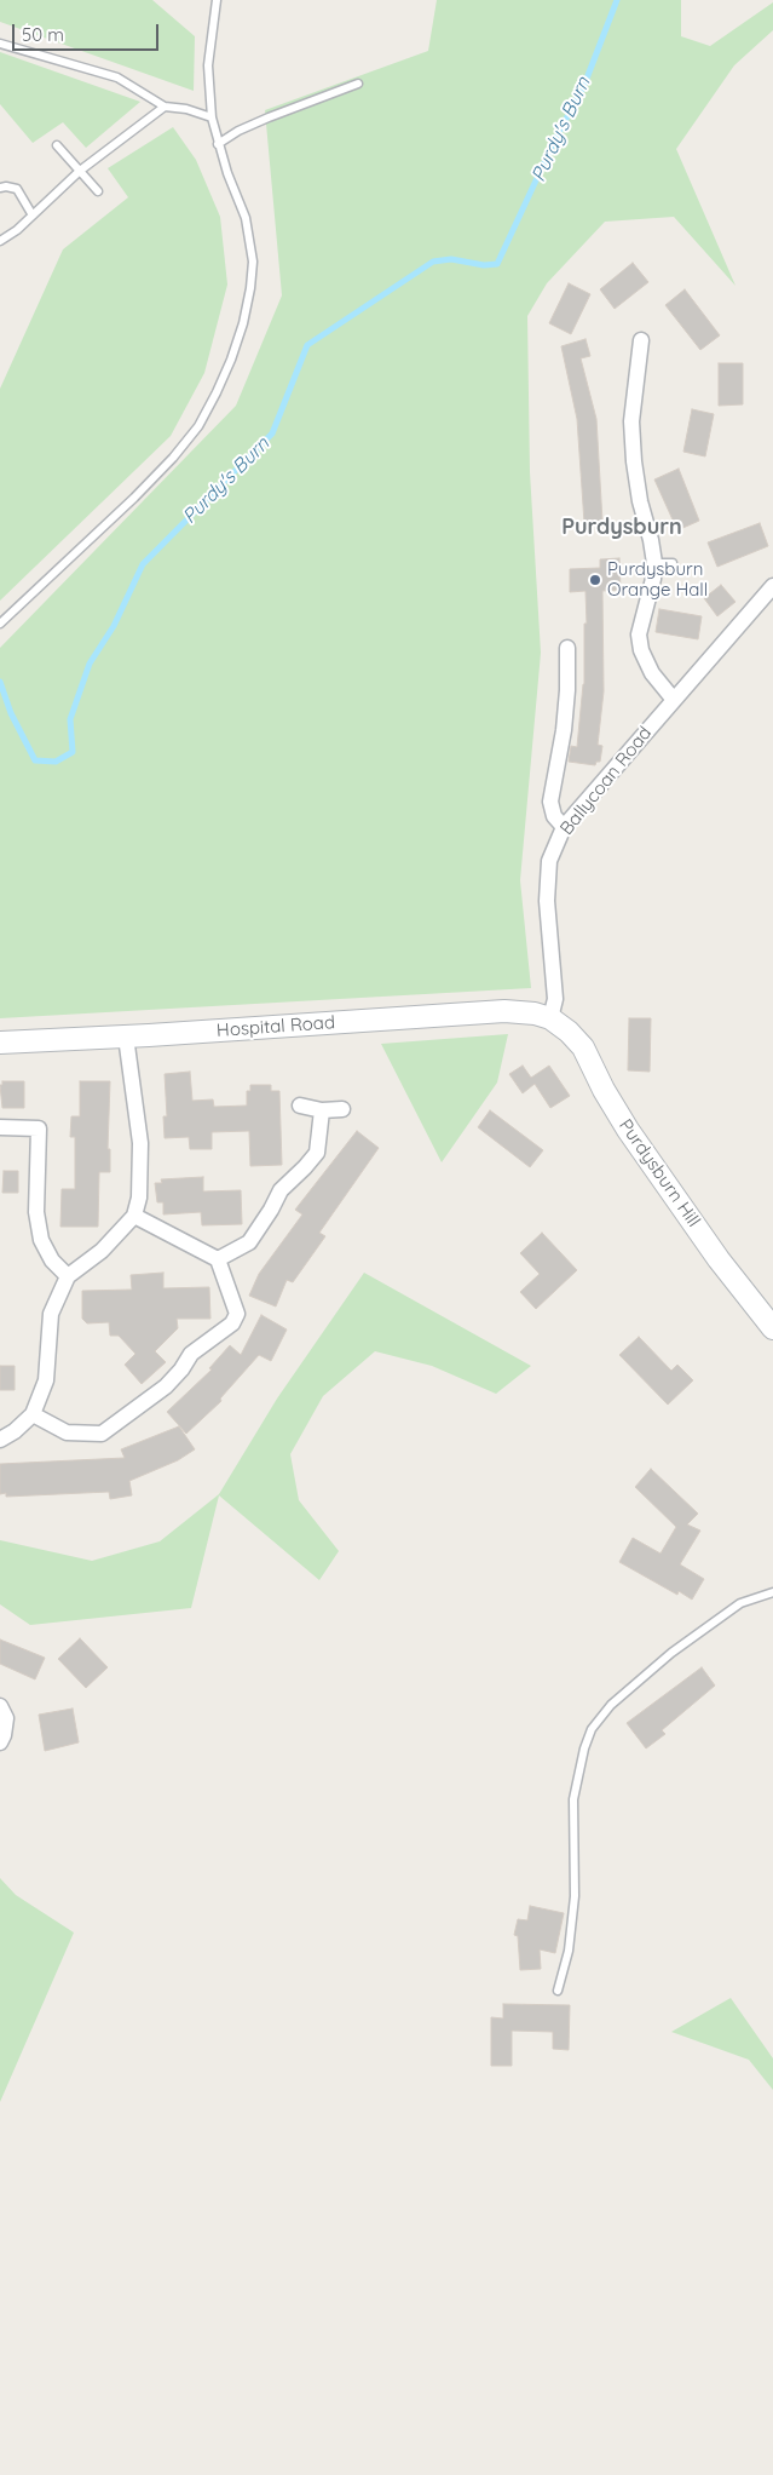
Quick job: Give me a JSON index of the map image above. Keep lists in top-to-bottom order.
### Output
{
  "streets": {
    "main road": ["Hospital Road", "Purdysburn Hill"],
    "street": ["Ballycoan Road"]
  },
  "crossings": [
    ["Ballycoan Road", "Hospital Road"],
    ["Ballycoan Road", "Purdysburn Hill"],
    ["Hospital Road", "Purdysburn Hill"]
  ],
  "districts": ["Purdysburn"],
  "water": ["Purdy's Burn"],
  "places": ["Purdysburn Orange Hall"],
  "scale_bar": "50 m"
}
